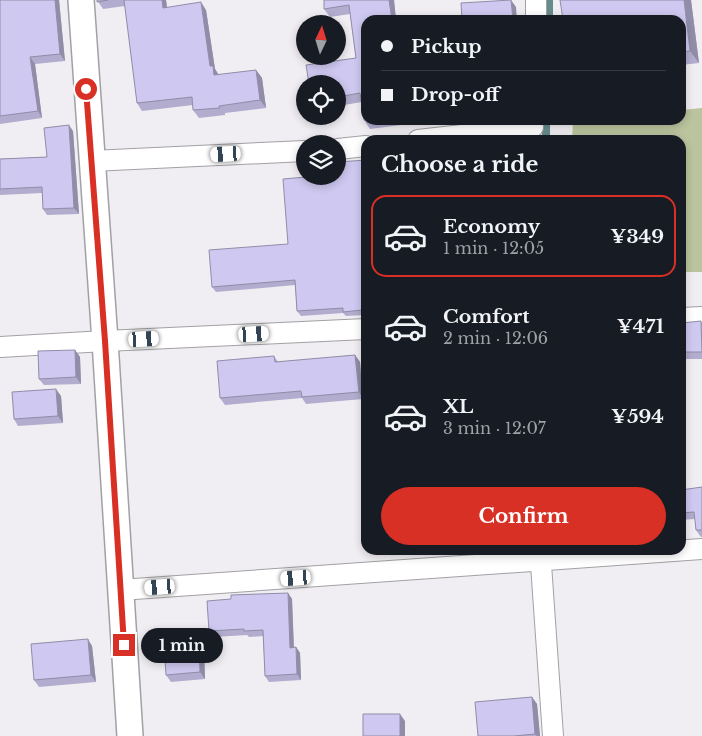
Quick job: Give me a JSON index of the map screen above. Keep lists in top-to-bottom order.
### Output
{
  "north": "top",
  "page": {
    "banner": ["Pickup", "Drop-off"],
    "heading": "Choose a ride",
    "list": [
      {
        "name": "Economy",
        "note": "1 min · 12:05",
        "value": "¥349"
      },
      {
        "name": "Comfort",
        "note": "2 min · 12:06",
        "value": "¥471"
      },
      {
        "name": "XL",
        "note": "3 min · 12:07",
        "value": "¥594"
      }
    ],
    "buttons": "Confirm",
    "bubble": "1 min"
  }
}
